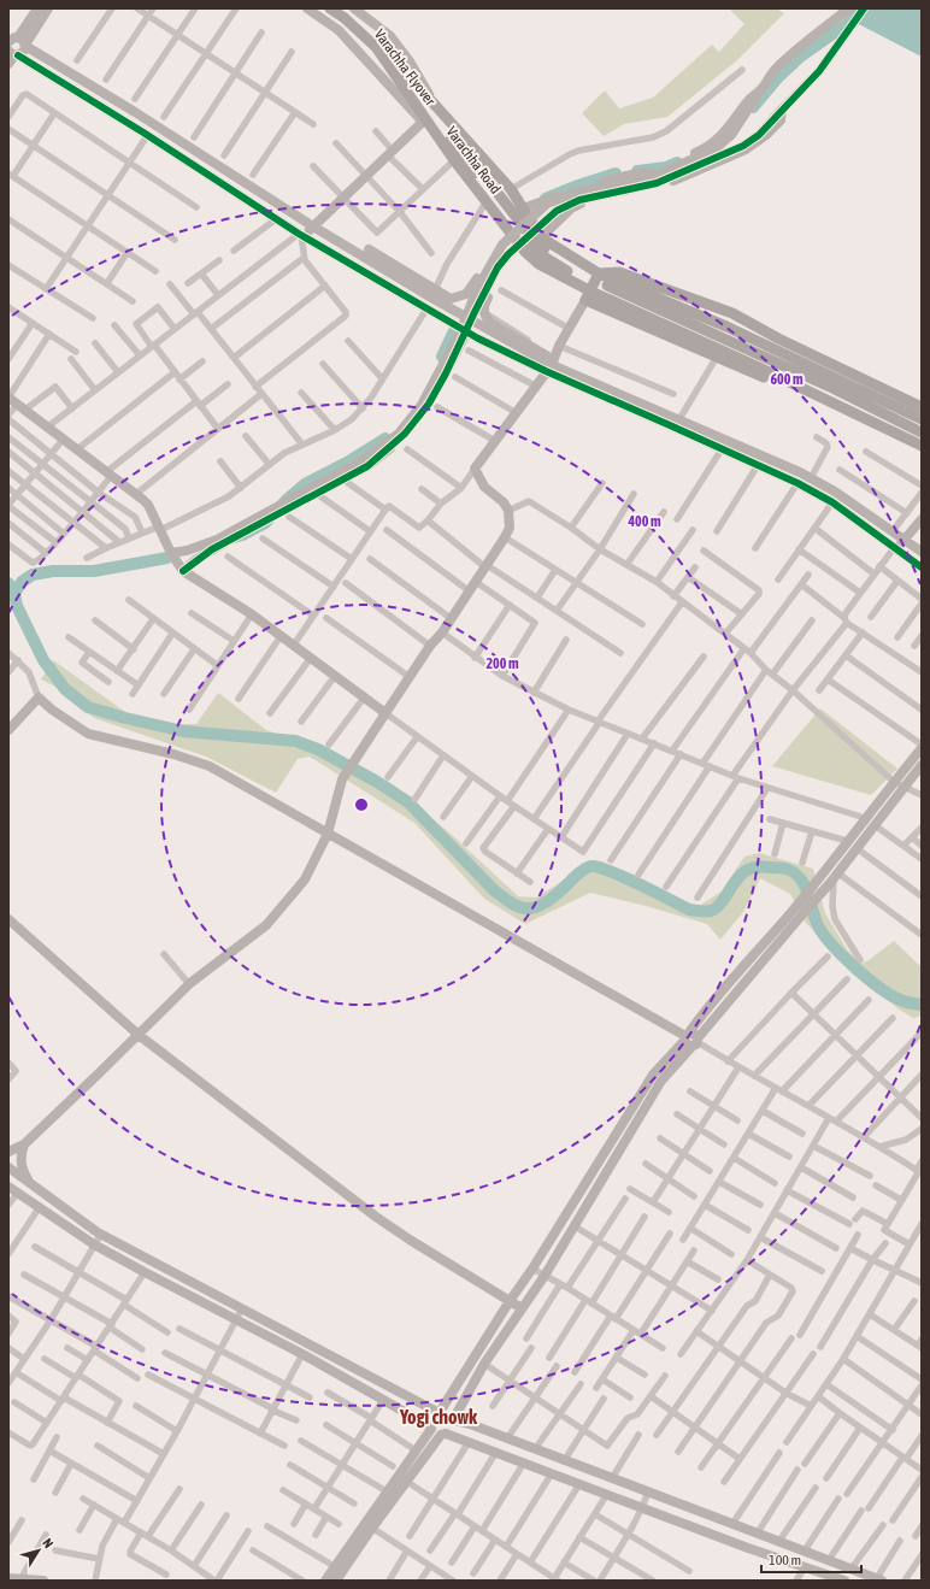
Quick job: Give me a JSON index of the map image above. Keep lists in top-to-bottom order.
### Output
{
  "streets": {
    "main road": ["Varachha Flyover", "Varachha Road"]
  },
  "crossings": [
    ["Varachha Flyover", "Varachha Road"]
  ],
  "districts": ["Yogi chowk"],
  "scale_bar": "100 m",
  "north": "top right",
  "rings": ["600 m", "400 m", "200 m"]
}
